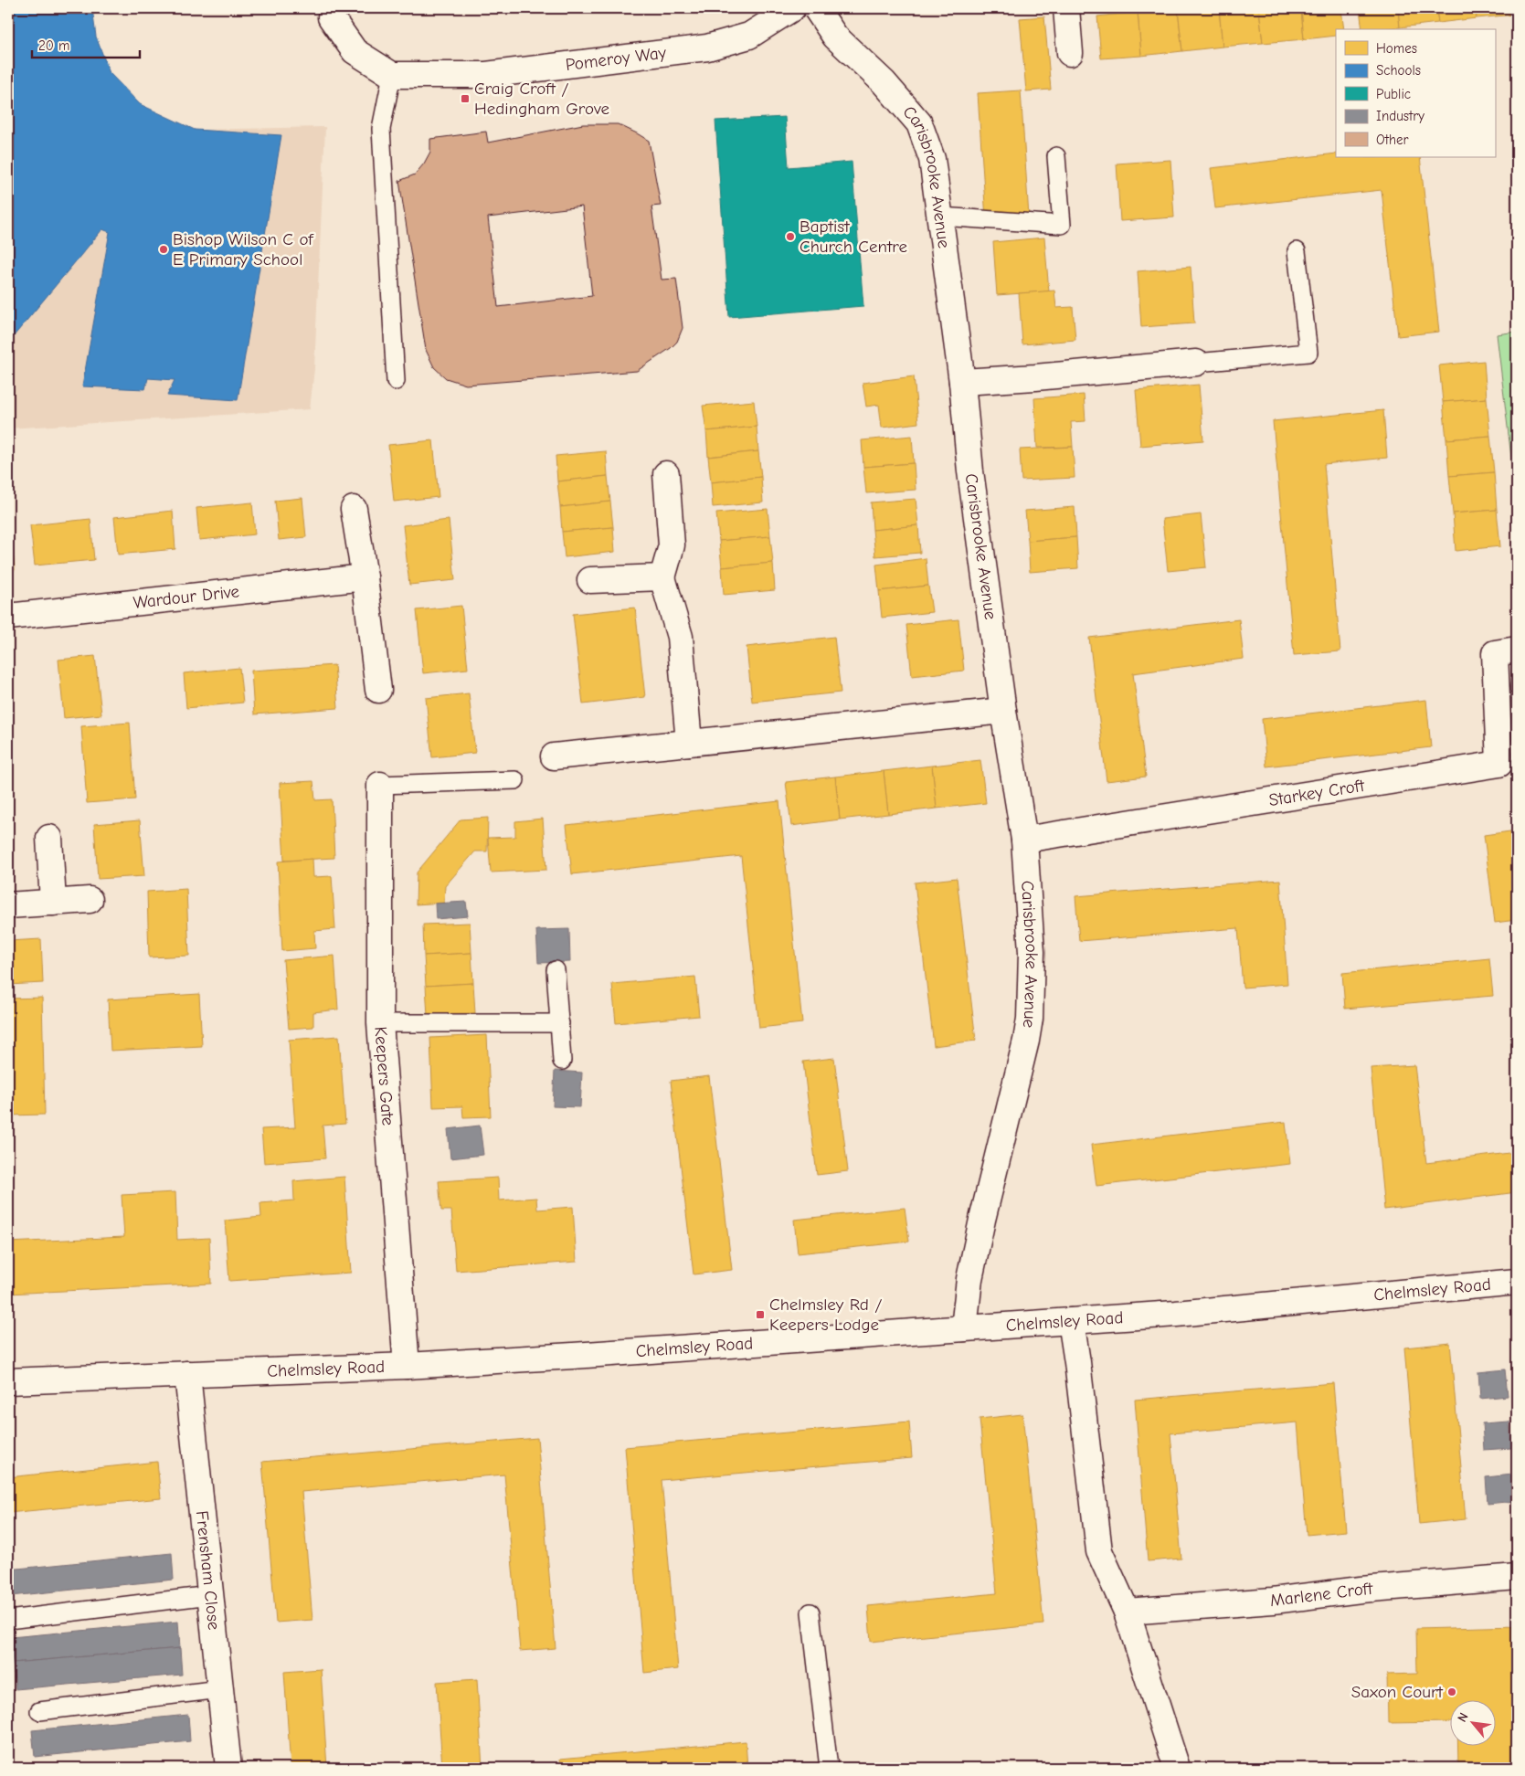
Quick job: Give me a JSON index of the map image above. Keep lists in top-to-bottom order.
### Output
{
  "streets": {
    "street": [
      "Pomeroy Way",
      "Carisbrooke Avenue",
      "Wardour Drive",
      "Starkey Croft",
      "Keepers Gate",
      "Chelmsley Road",
      "Frensham Close",
      "Marlene Croft"
    ]
  },
  "crossings": [
    ["Carisbrooke Avenue", "Starkey Croft"],
    ["Carisbrooke Avenue", "Chelmsley Road"],
    ["Keepers Gate", "Chelmsley Road"],
    ["Chelmsley Road", "Frensham Close"]
  ],
  "places": {
    "transit": ["Craig Croft / Hedingham Grove", "Chelmsley Rd / Keepers Lodge"],
    "other": ["Baptist Church Centre", "Bishop Wilson C of E Primary School", "Saxon Court"]
  },
  "legend": [
    "Homes",
    "Schools",
    "Public",
    "Industry",
    "Other"
  ],
  "scale_bar": "20 m",
  "north": "top left"
}
